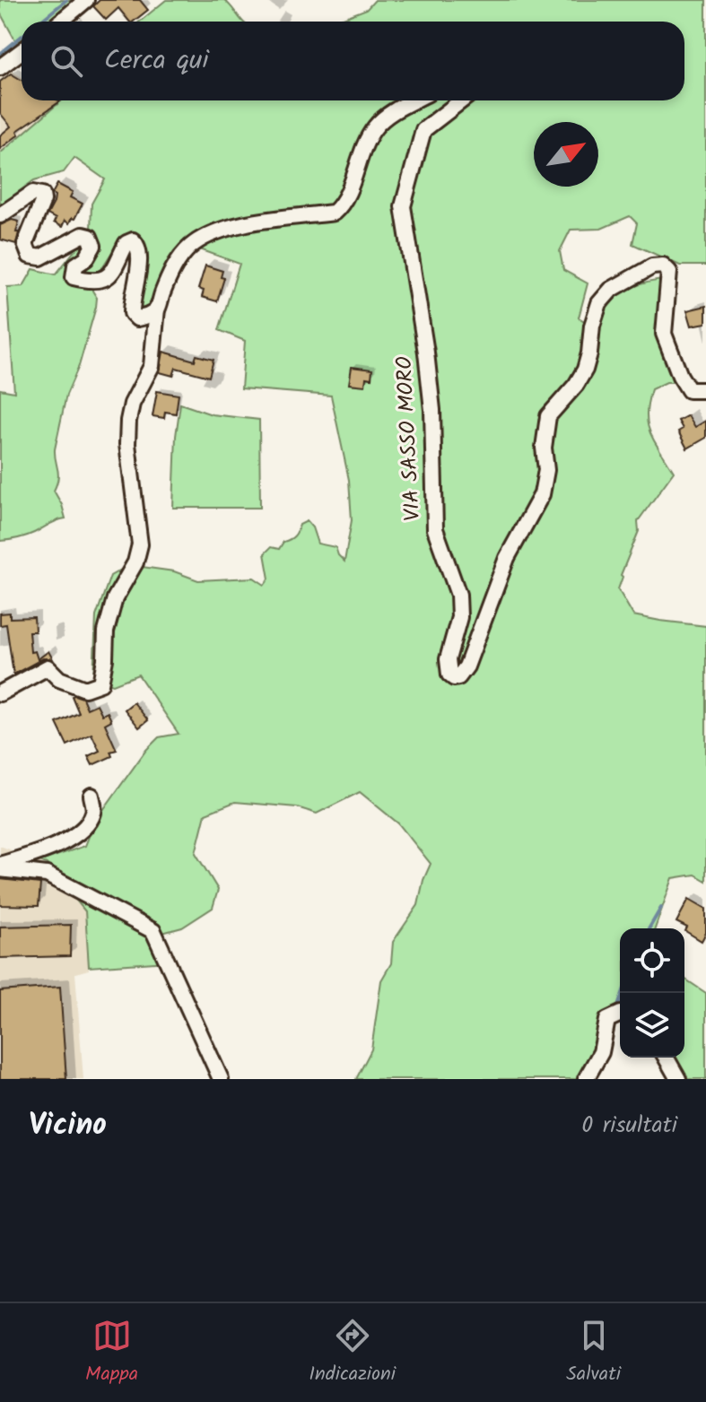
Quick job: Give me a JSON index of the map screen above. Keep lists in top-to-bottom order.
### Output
{
  "streets": {
    "street": ["VIA SASSO MORO"]
  },
  "north": "top right",
  "page": {
    "search": "Cerca qui",
    "heading": ["Vicino", "0 risultati"],
    "nav": ["Mappa", "Indicazioni", "Salvati"]
  }
}
